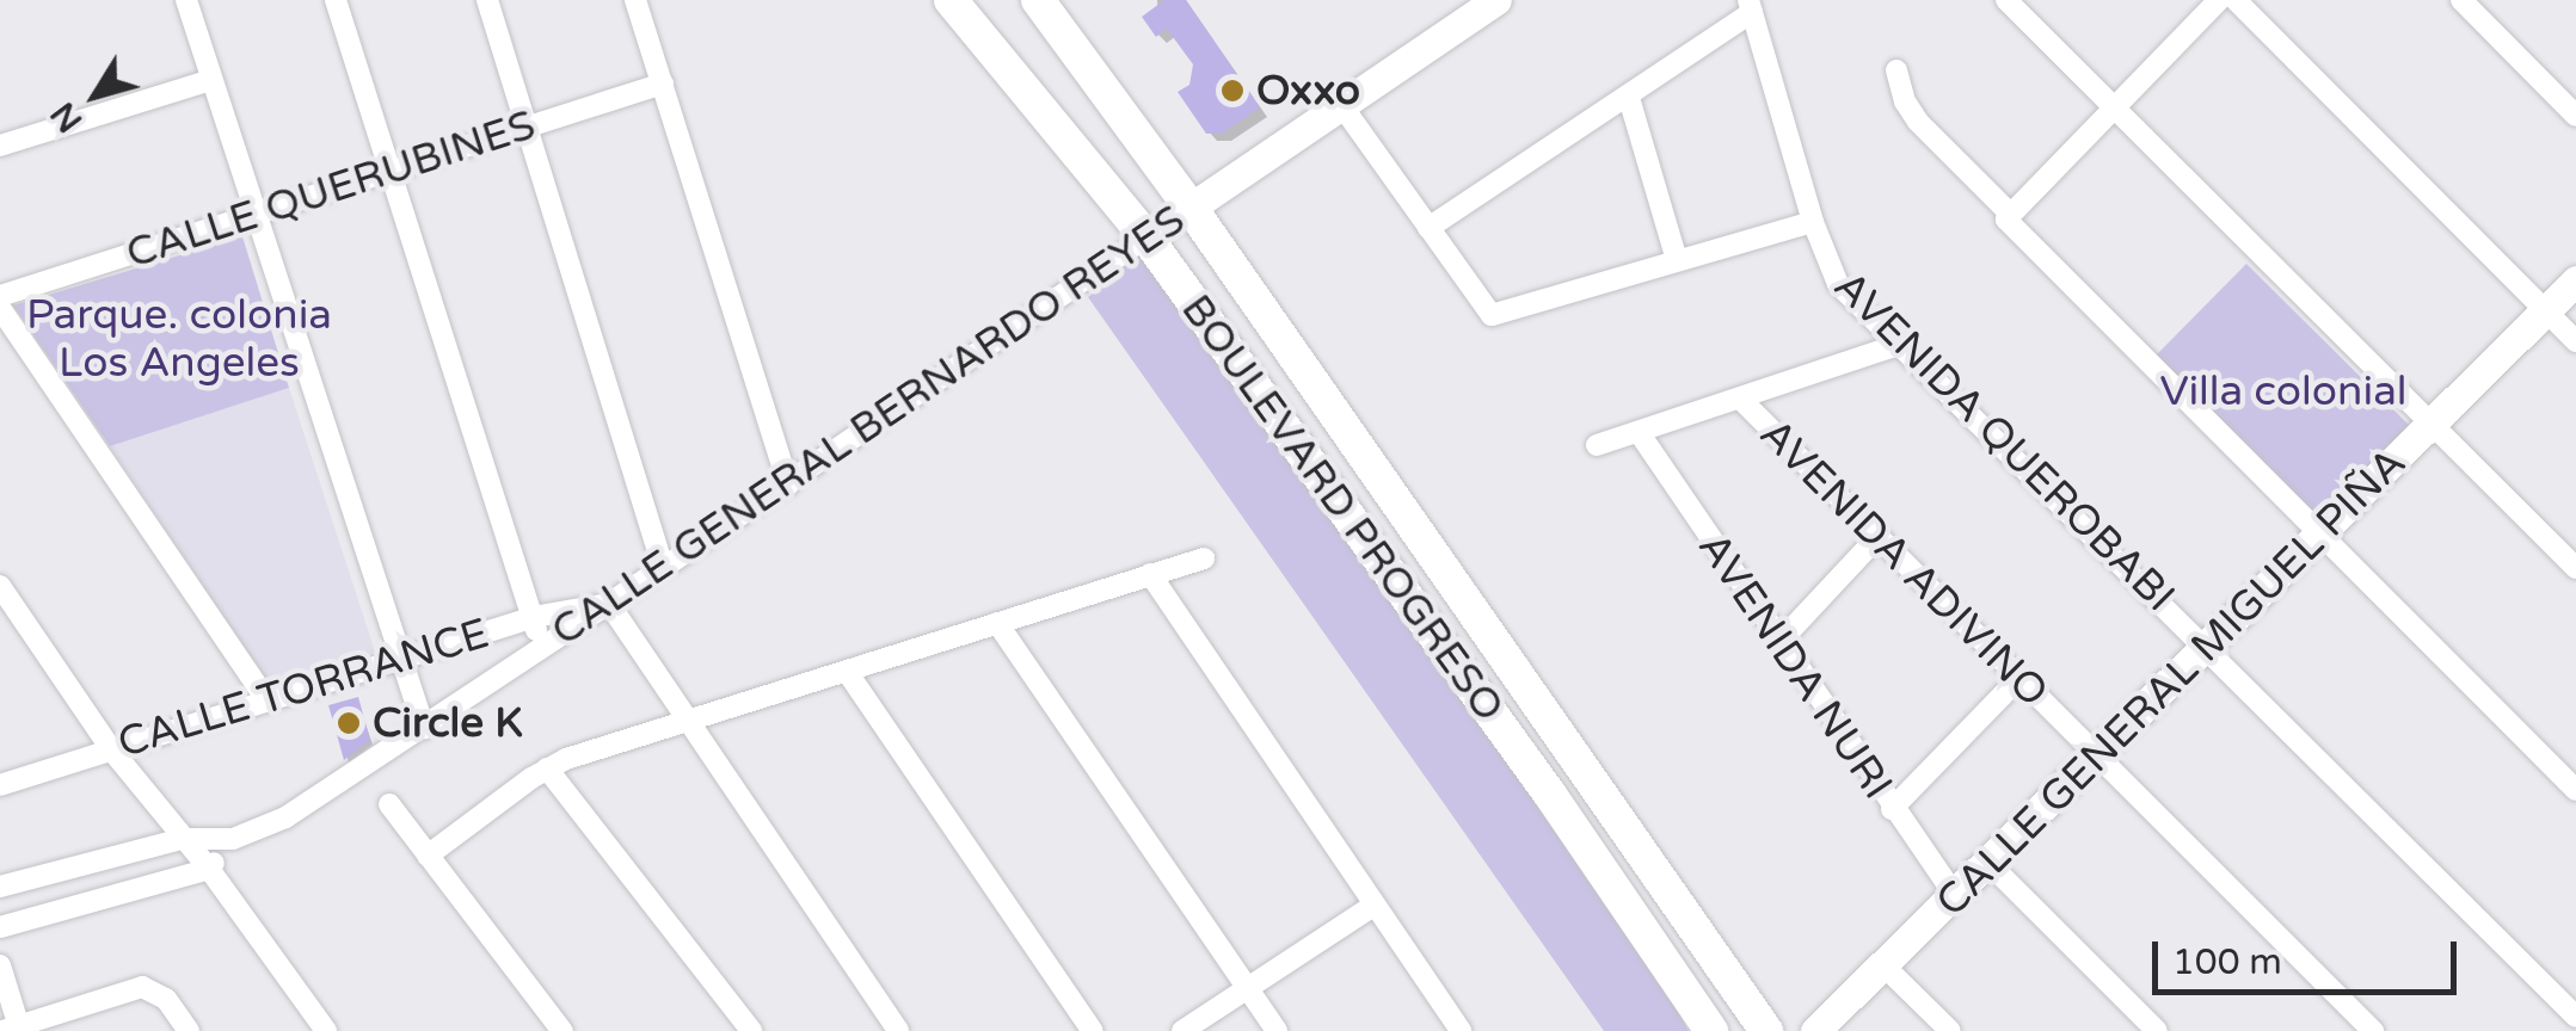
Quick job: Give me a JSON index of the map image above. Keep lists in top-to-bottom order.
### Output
{
  "streets": {
    "main road": ["BOULEVARD PROGRESO"],
    "street": [
      "CALLE QUERUBINES",
      "CALLE GENERAL BERNARDO REYES",
      "AVENIDA QUEROBABI",
      "AVENIDA ADIVINO",
      "AVENIDA NURI",
      "CALLE GENERAL MIGUEL PIÑA",
      "CALLE TORRANCE"
    ]
  },
  "crossings": [
    ["CALLE GENERAL BERNARDO REYES", "BOULEVARD PROGRESO"],
    ["CALLE GENERAL BERNARDO REYES", "CALLE TORRANCE"],
    ["AVENIDA QUEROBABI", "CALLE GENERAL MIGUEL PIÑA"],
    ["AVENIDA ADIVINO", "CALLE GENERAL MIGUEL PIÑA"],
    ["AVENIDA NURI", "CALLE GENERAL MIGUEL PIÑA"]
  ],
  "parks": ["Parque. colonia Los Angeles", "Villa colonial"],
  "places": ["Oxxo", "Circle K"],
  "scale_bar": "100 m",
  "north": "bottom left"
}
